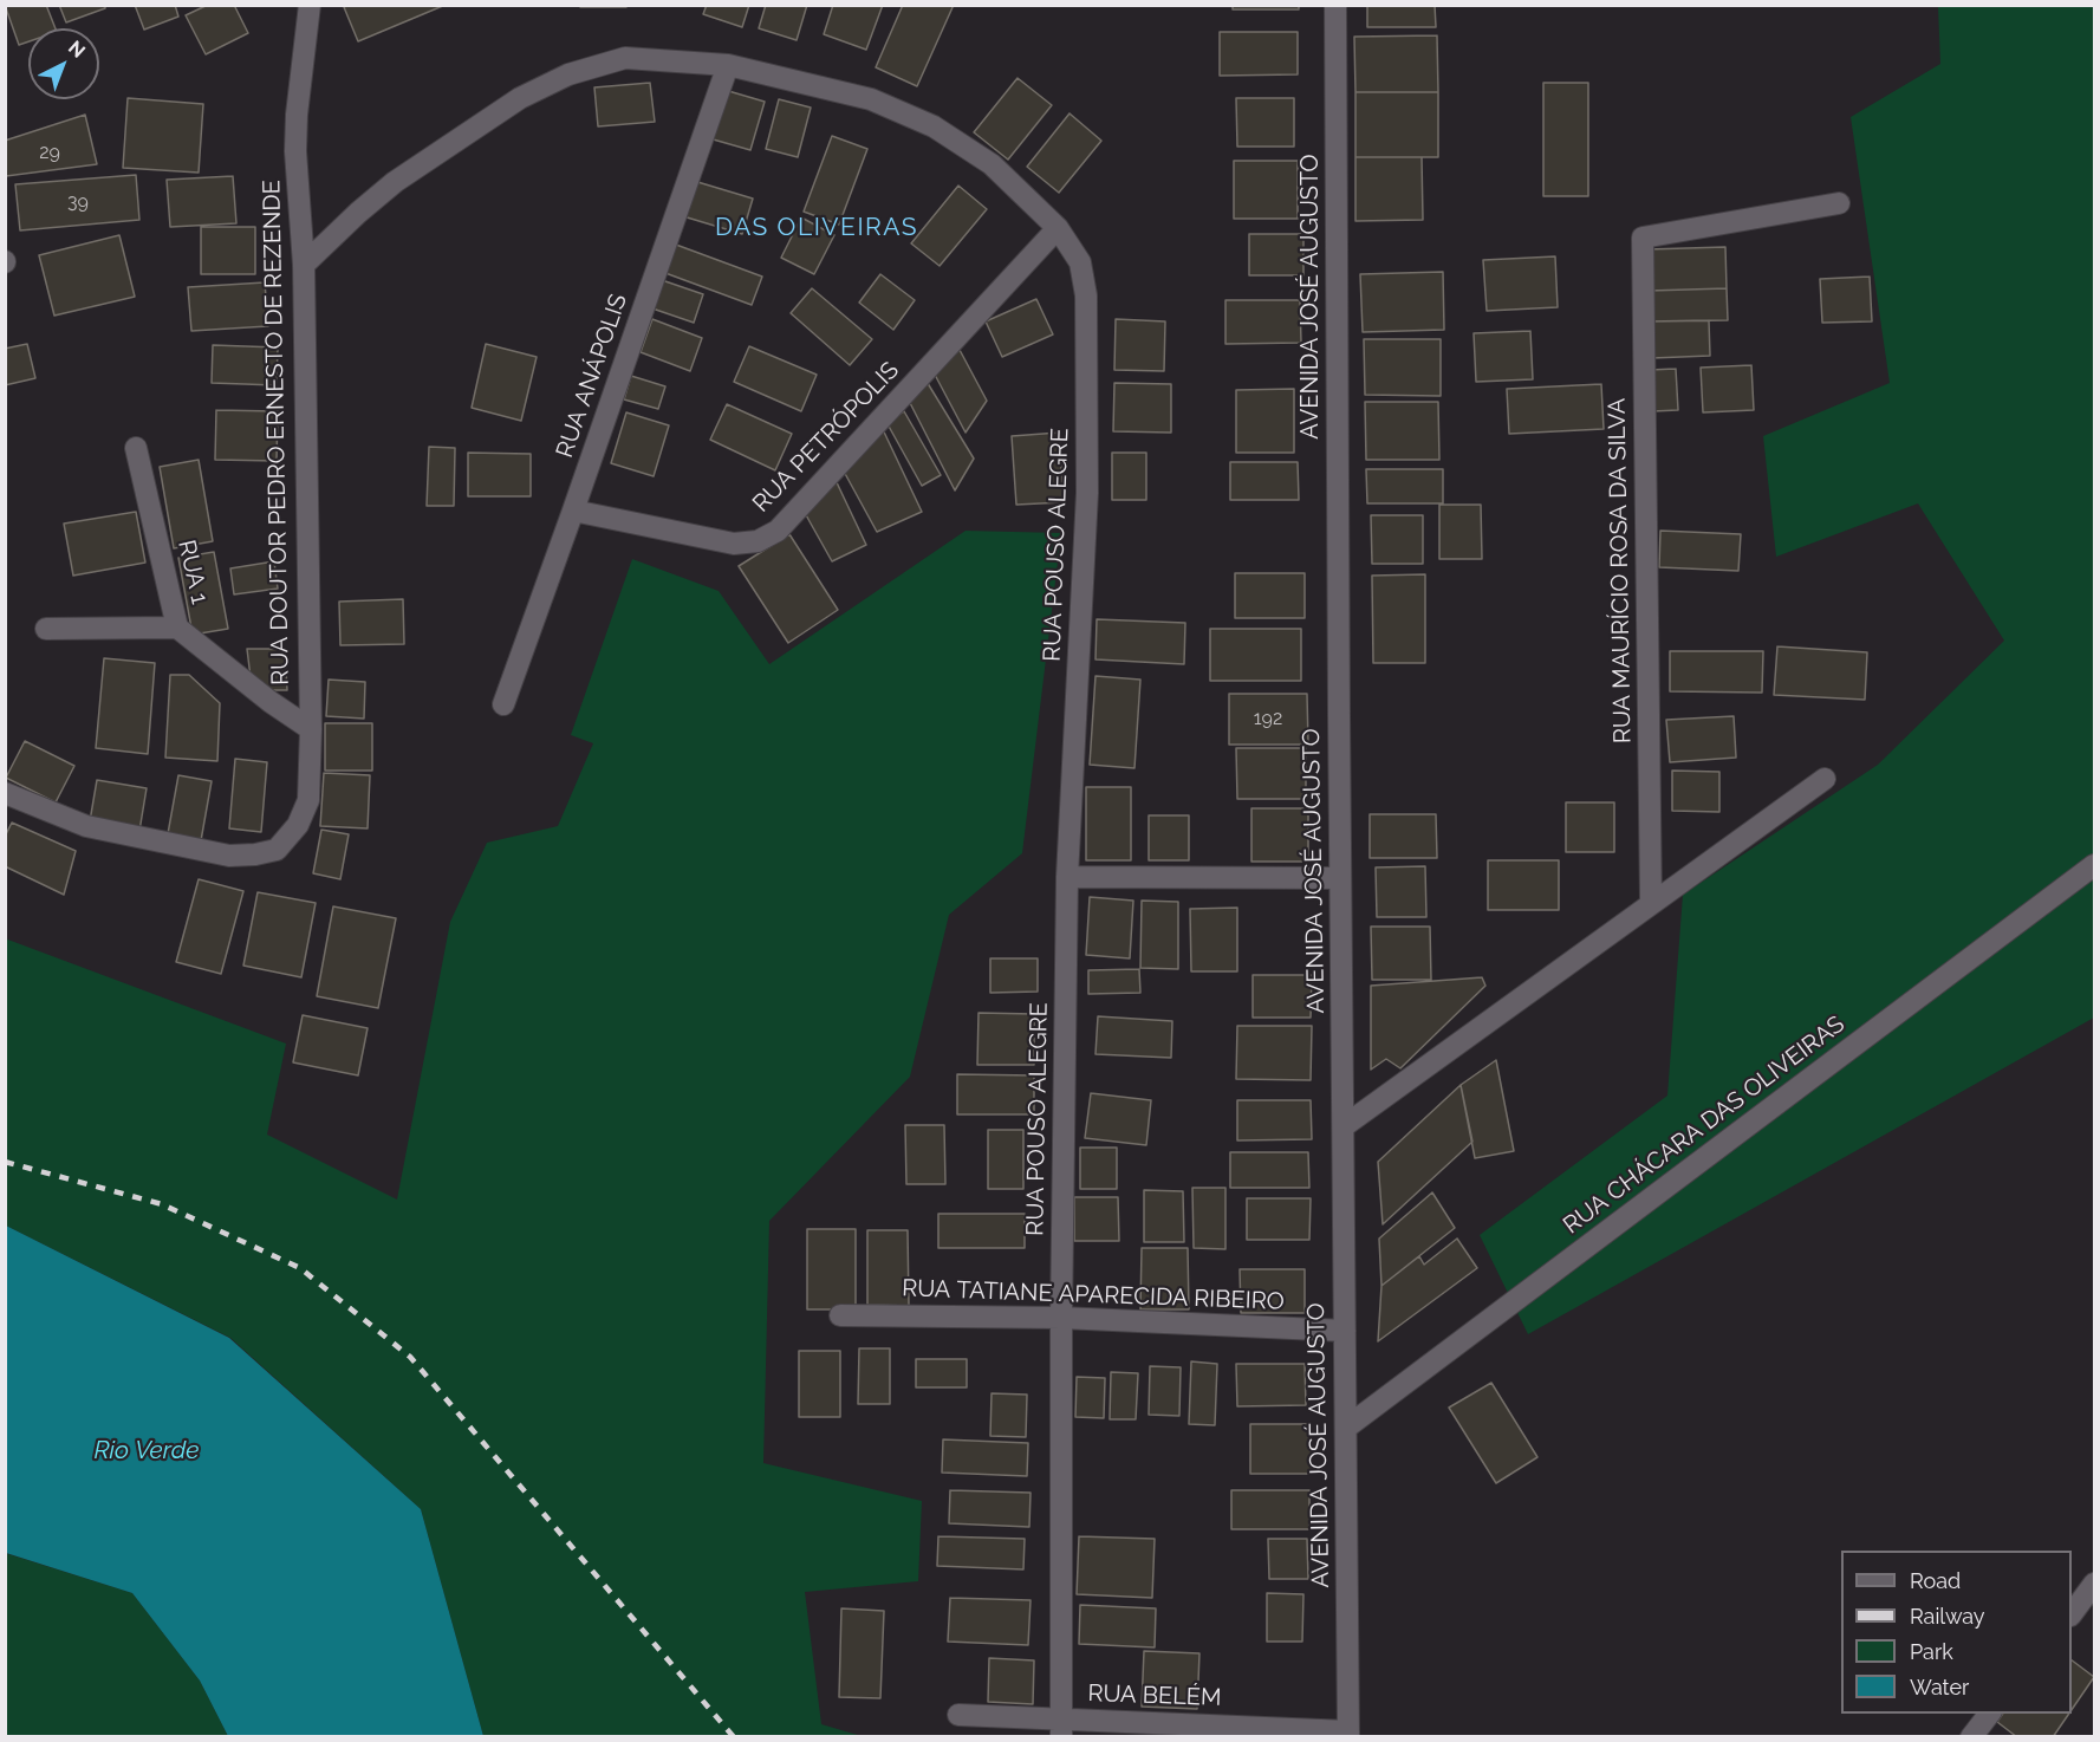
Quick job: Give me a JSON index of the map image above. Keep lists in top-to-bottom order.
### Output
{
  "streets": {
    "street": [
      "AVENIDA JOSÉ AUGUSTO",
      "RUA ANÁPOLIS",
      "RUA DOUTOR PEDRO ERNESTO DE REZENDE",
      "RUA PETRÓPOLIS",
      "RUA POUSO ALEGRE",
      "RUA MAURÍCIO ROSA DA SILVA",
      "RUA 1",
      "RUA CHÁCARA DAS OLIVEIRAS",
      "RUA TATIANE APARECIDA RIBEIRO",
      "RUA BELÉM"
    ]
  },
  "crossings": [
    ["AVENIDA JOSÉ AUGUSTO", "RUA CHÁCARA DAS OLIVEIRAS"],
    ["AVENIDA JOSÉ AUGUSTO", "RUA TATIANE APARECIDA RIBEIRO"],
    ["AVENIDA JOSÉ AUGUSTO", "RUA BELÉM"],
    ["RUA ANÁPOLIS", "RUA PETRÓPOLIS"],
    ["RUA ANÁPOLIS", "RUA POUSO ALEGRE"],
    ["RUA DOUTOR PEDRO ERNESTO DE REZENDE", "RUA POUSO ALEGRE"],
    ["RUA DOUTOR PEDRO ERNESTO DE REZENDE", "RUA 1"],
    ["RUA PETRÓPOLIS", "RUA POUSO ALEGRE"],
    ["RUA POUSO ALEGRE", "RUA TATIANE APARECIDA RIBEIRO"],
    ["RUA POUSO ALEGRE", "RUA BELÉM"]
  ],
  "districts": ["DAS OLIVEIRAS"],
  "water": ["Rio Verde"],
  "house_numbers": ["29", "39", "192"],
  "legend": [
    "Road",
    "Railway",
    "Park",
    "Water"
  ],
  "north": "top right"
}
